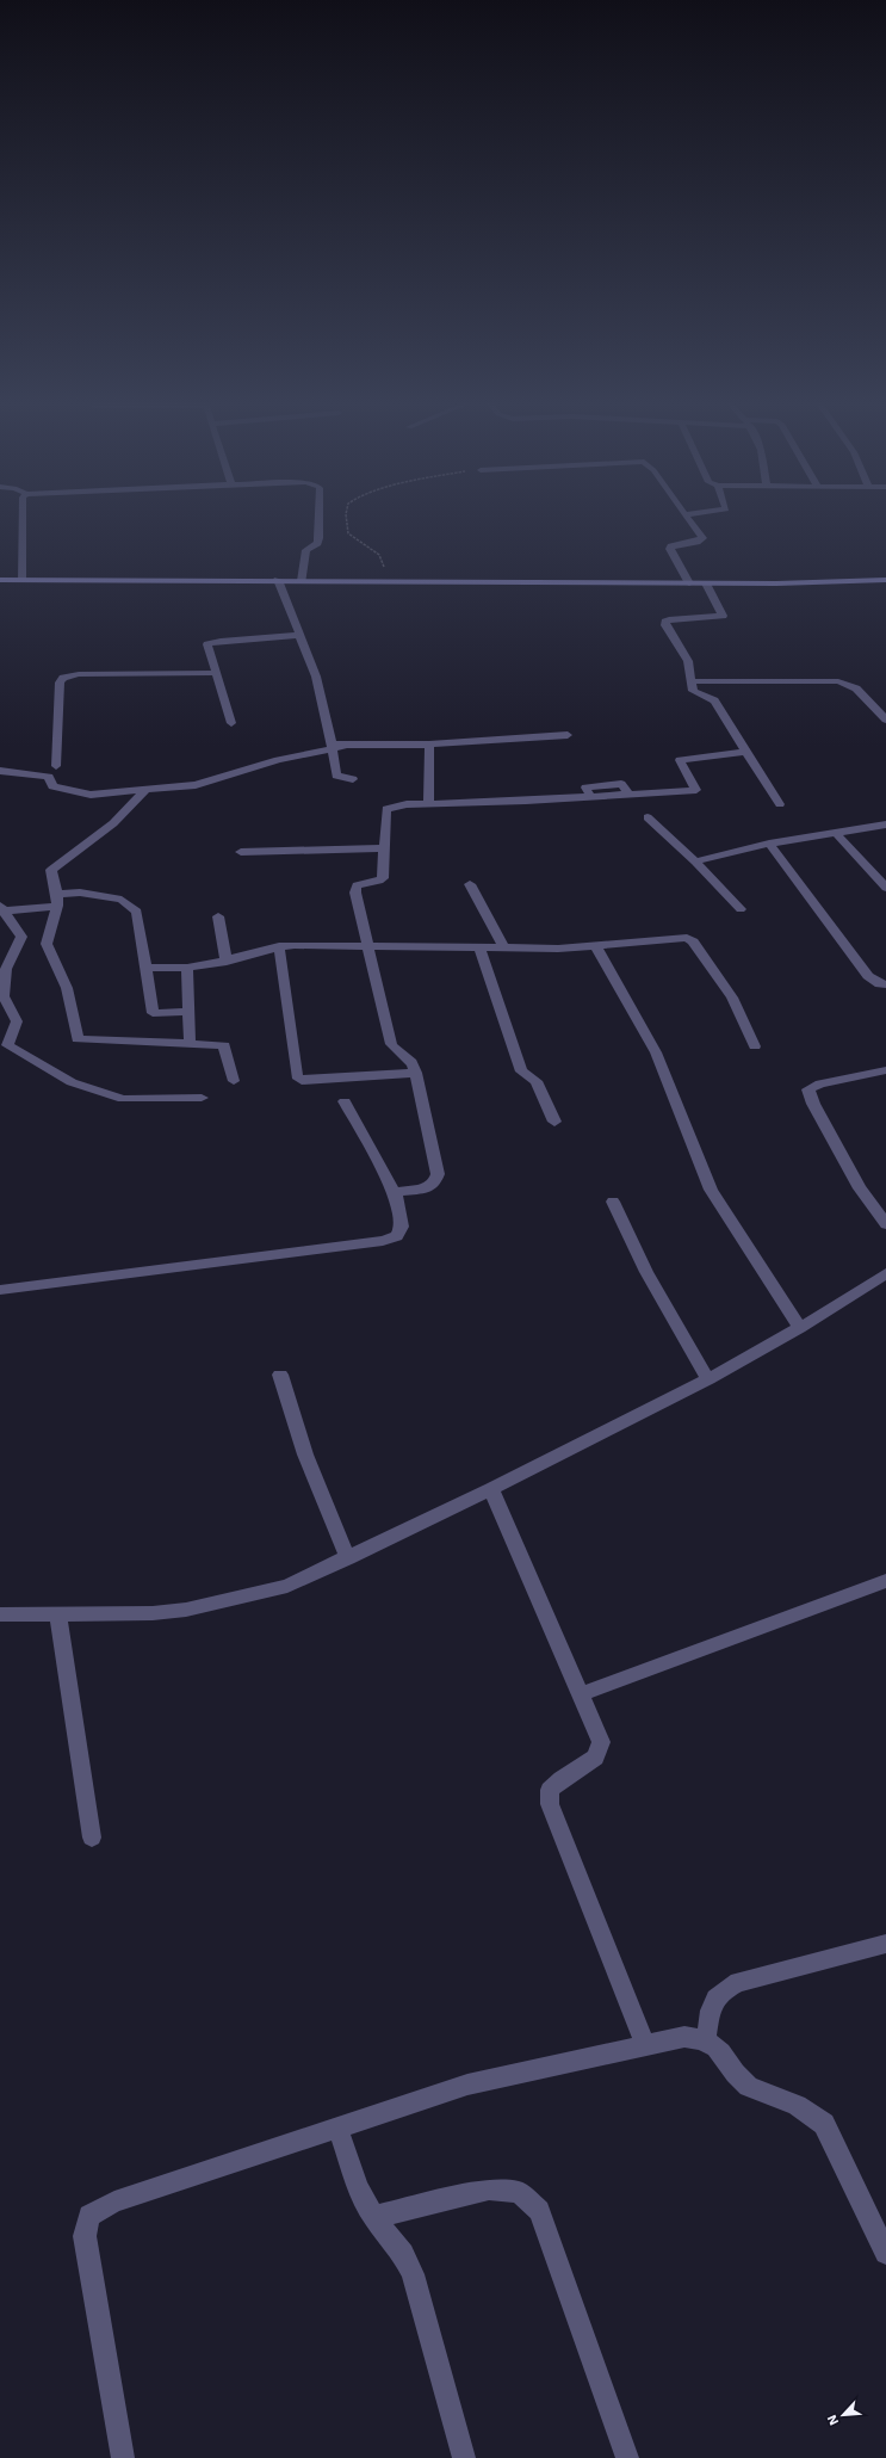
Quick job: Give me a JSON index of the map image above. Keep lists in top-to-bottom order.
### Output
{
  "north": "bottom left"
}
